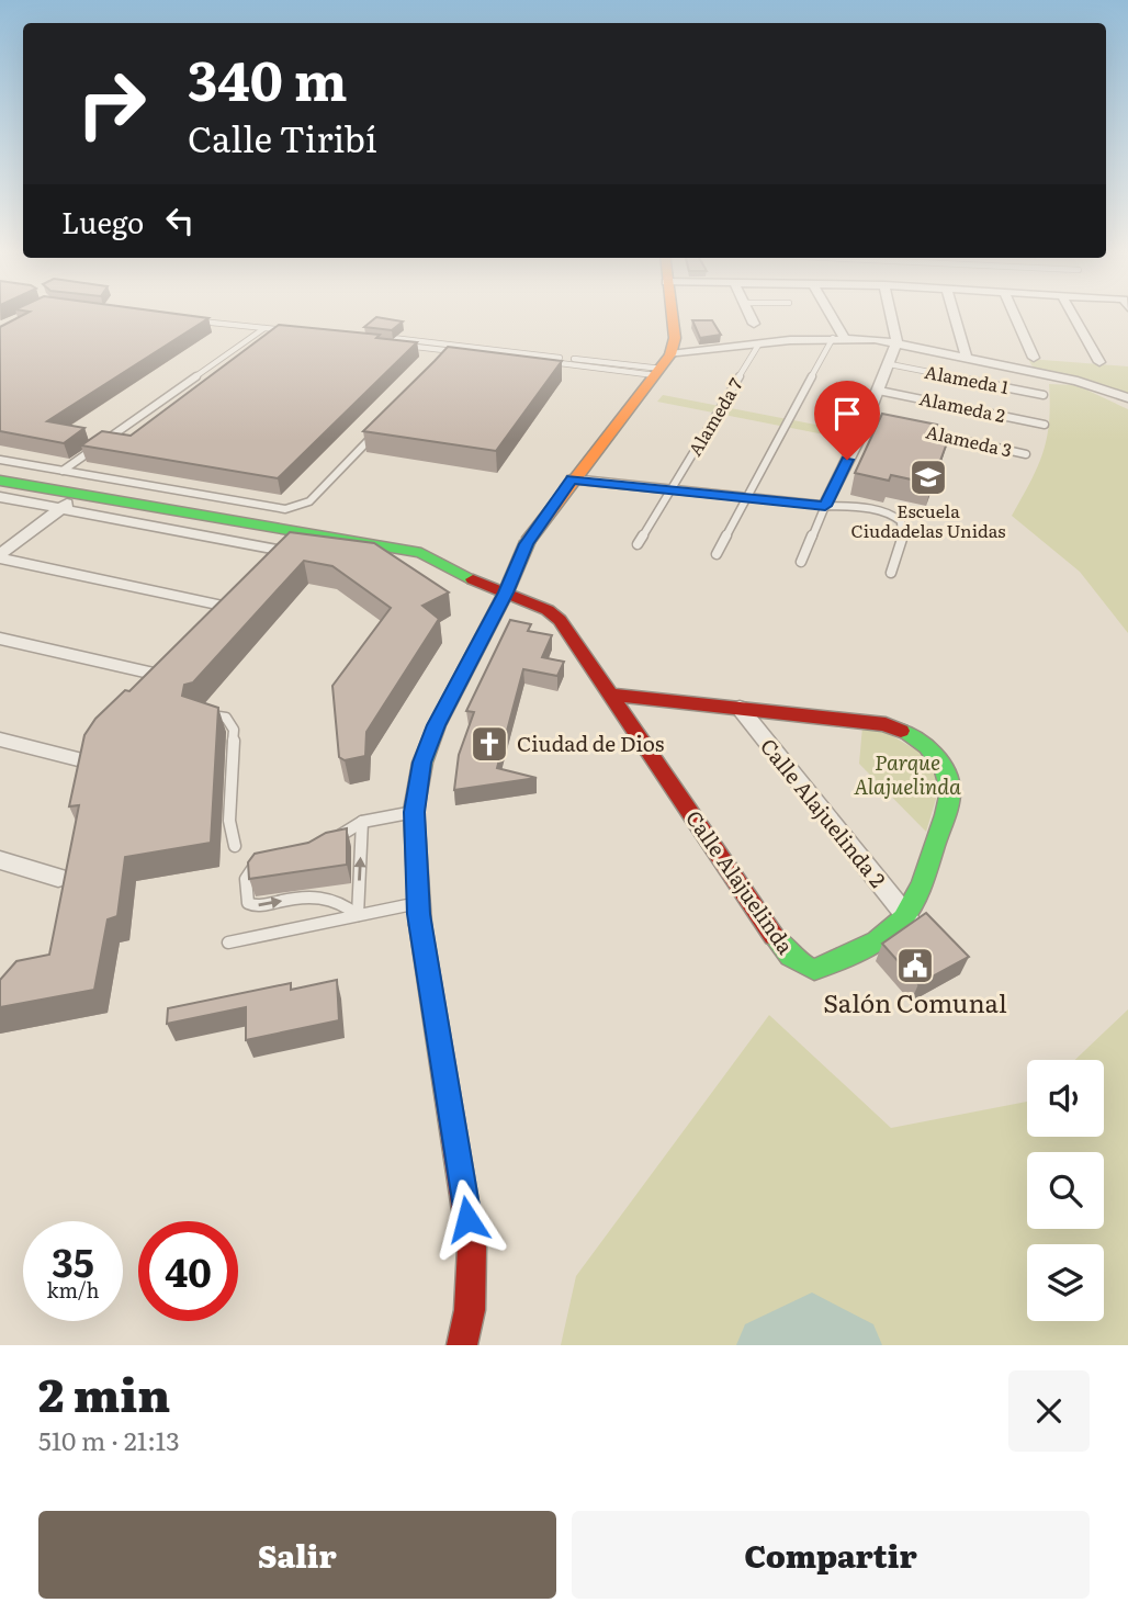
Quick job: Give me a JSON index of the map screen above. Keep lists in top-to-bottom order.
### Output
{
  "streets": {
    "street": ["Calle Alajuelinda 2", "Calle Alajuelinda"],
    "lane": [
      "Alameda 1",
      "Alameda 2",
      "Alameda 7",
      "Alameda 3"
    ]
  },
  "crossings": [
    ["Calle Alajuelinda 2", "Calle Alajuelinda"]
  ],
  "parks": ["Parque Alajuelinda"],
  "places": {
    "school or university": ["Escuela Ciudadelas Unidas"],
    "church": ["Ciudad de Dios"],
    "public building": ["Salón Comunal"]
  },
  "page": {
    "turn": ["340 m", "Calle Tiribí"],
    "then": "Luego",
    "speed": "35 km/h",
    "limit": "40",
    "heading": ["2 min", "510 m · 21:13"],
    "buttons": ["Salir", "Compartir"]
  }
}
